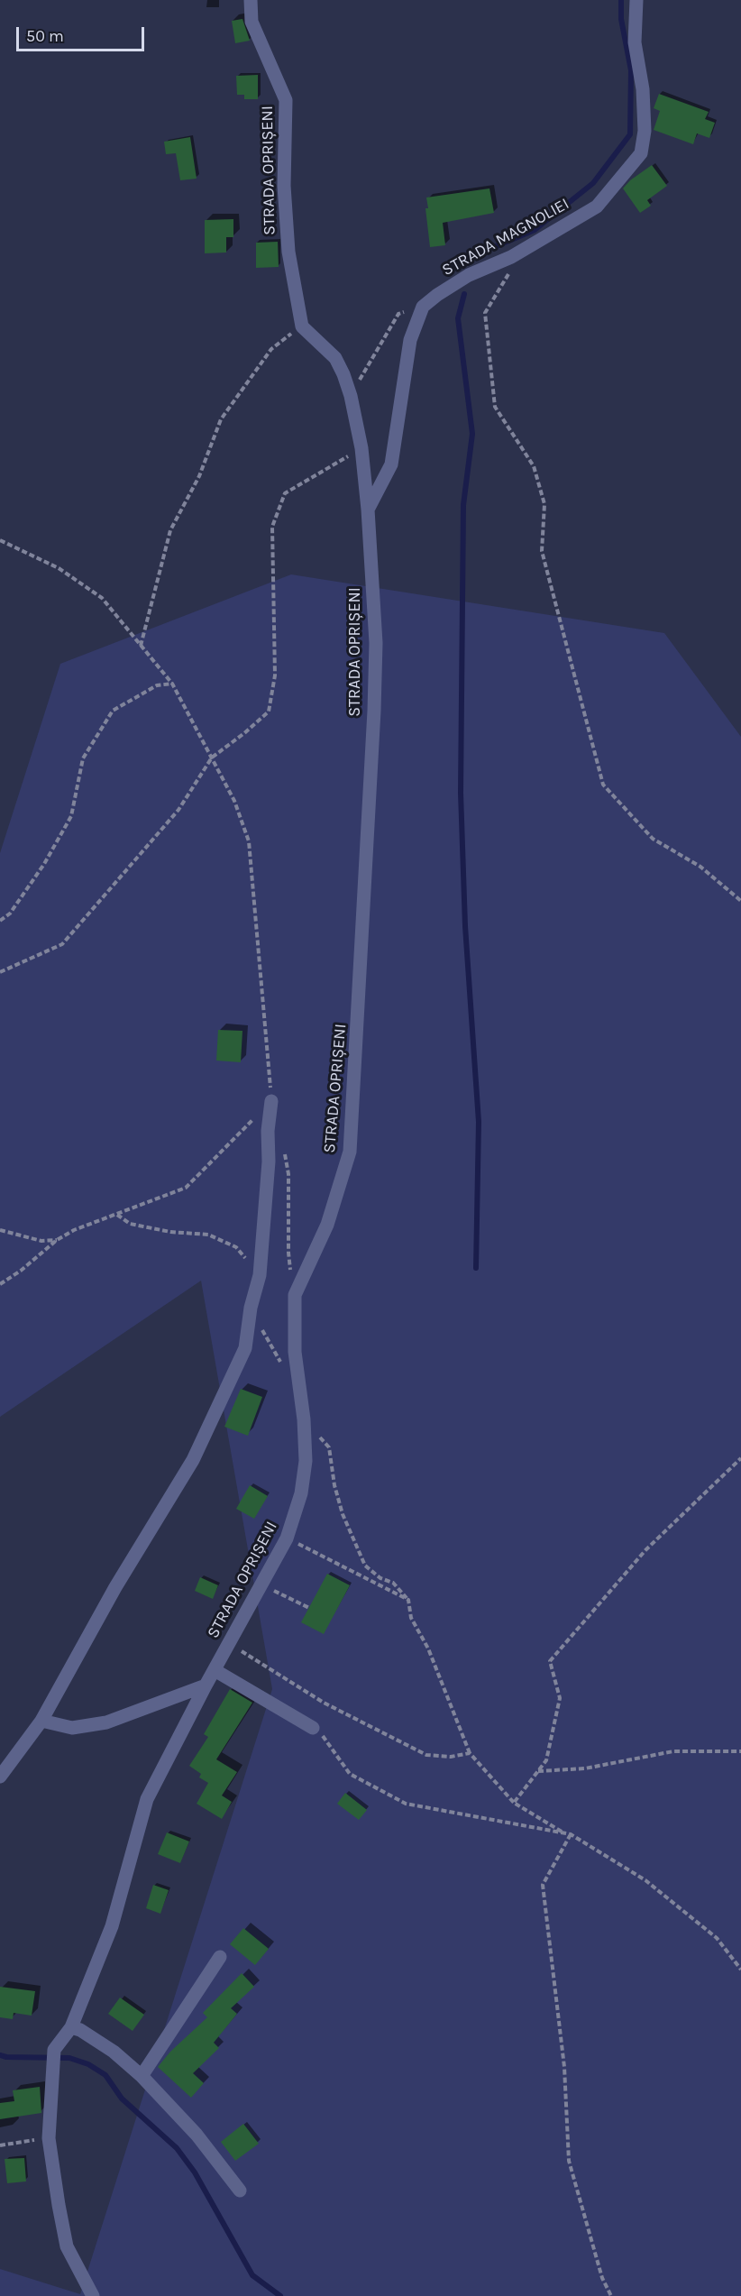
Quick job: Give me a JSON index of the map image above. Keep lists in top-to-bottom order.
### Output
{
  "streets": {
    "street": ["STRADA OPRIȘENI", "STRADA MAGNOLIEI"]
  },
  "scale_bar": "50 m"
}
